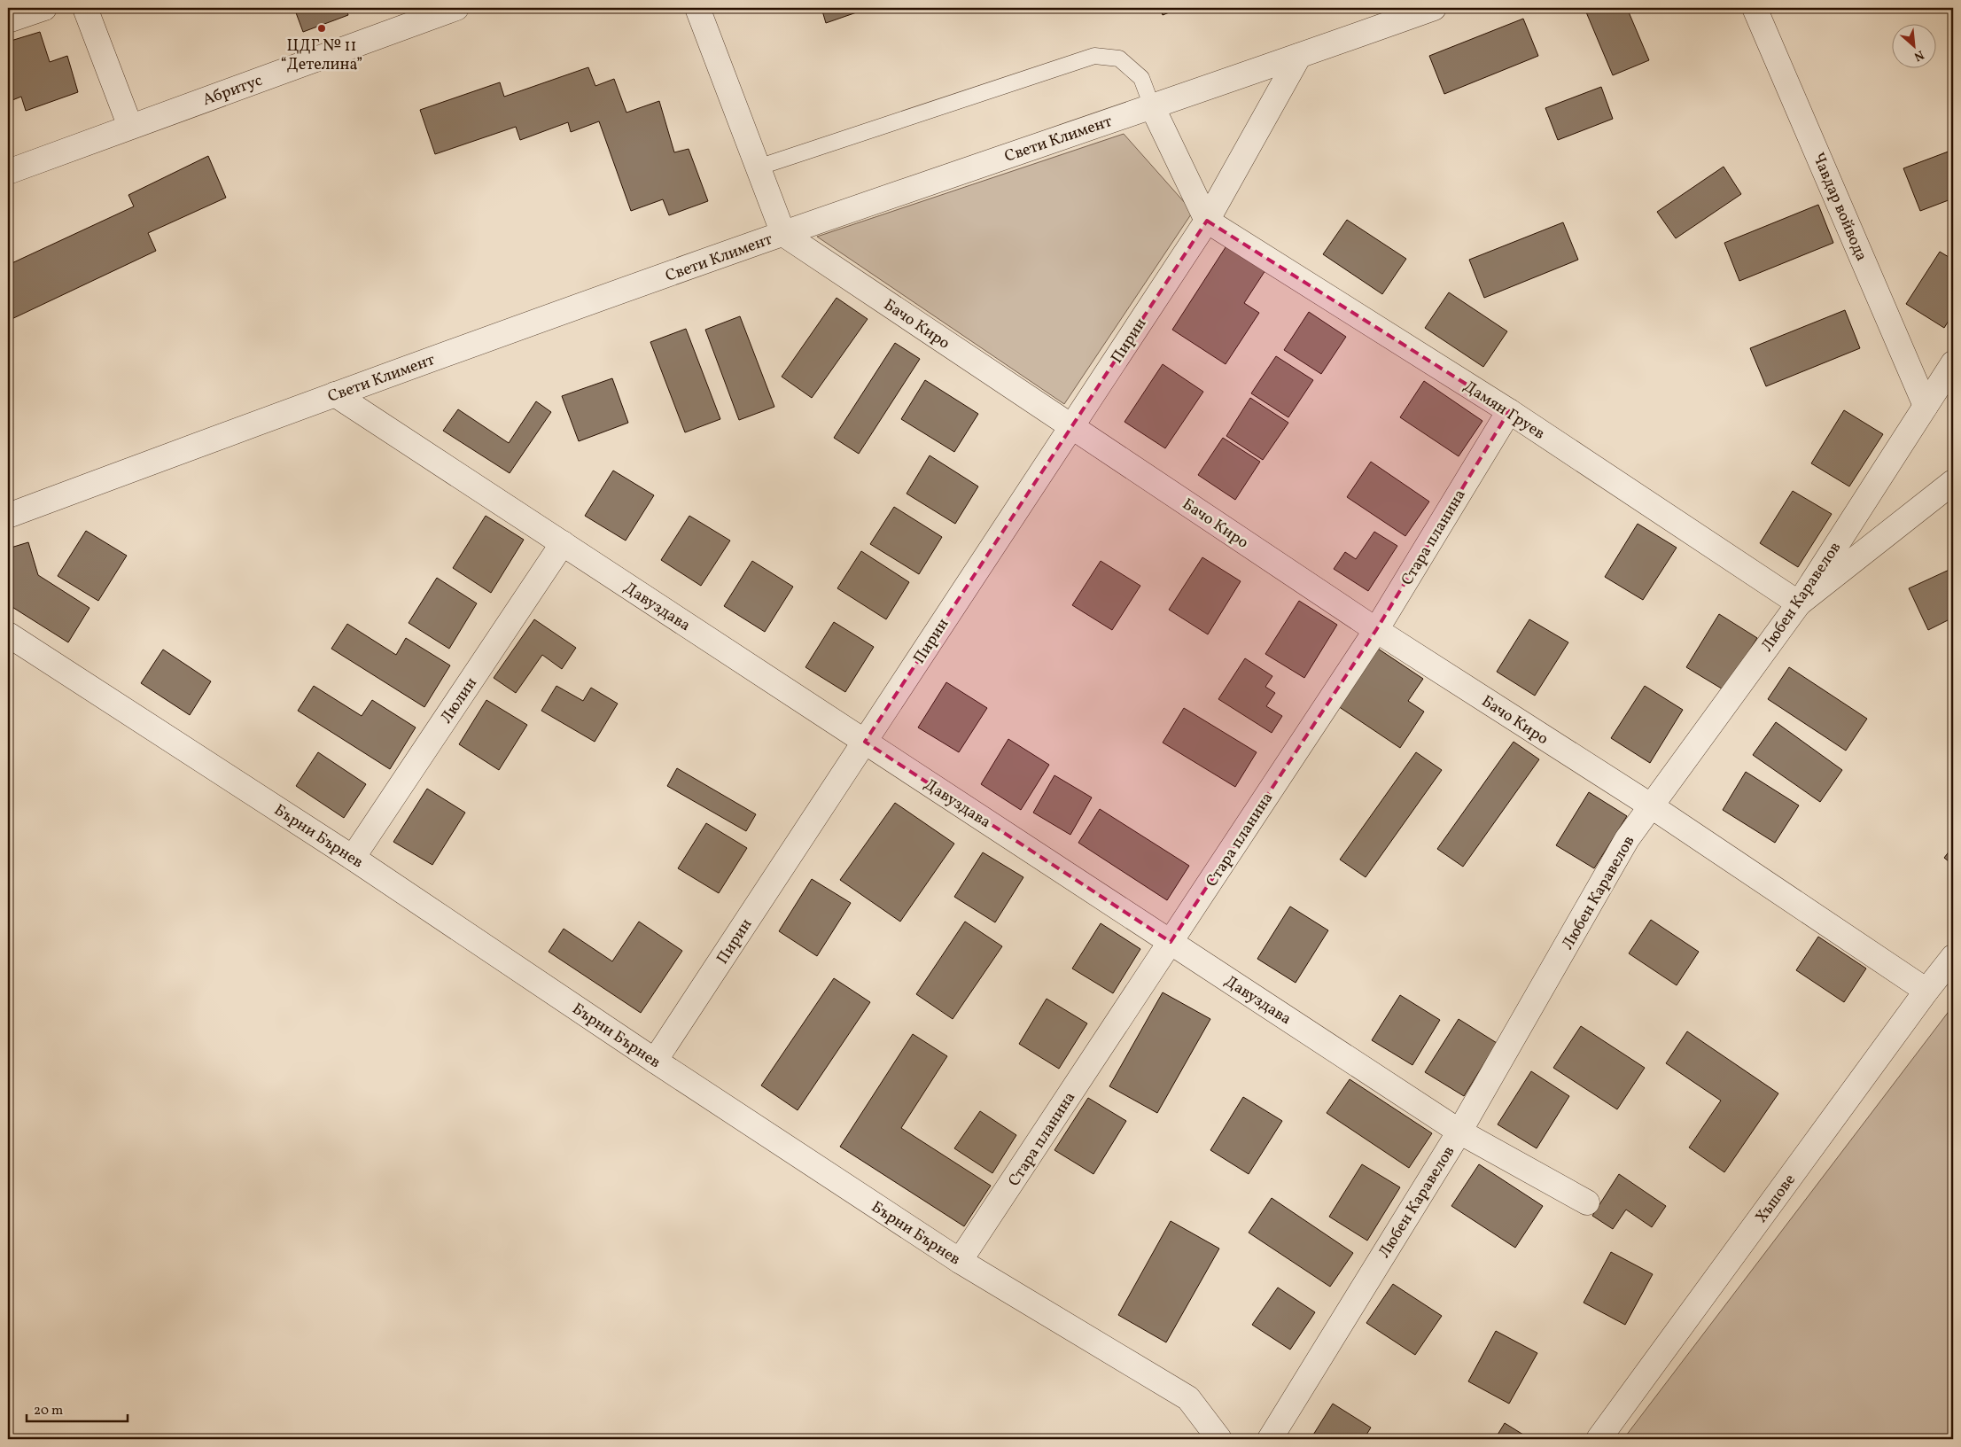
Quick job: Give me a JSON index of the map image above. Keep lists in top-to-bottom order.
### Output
{
  "streets": {
    "street": [
      "Абритус",
      "Свети Климент",
      "Чавдар войвода",
      "Бачо Киро",
      "Пирин",
      "Дамян Груев",
      "Стара планина",
      "Любен Каравелов",
      "Давуздава",
      "Люлин",
      "Бърни Бърнев",
      "Хъшове"
    ]
  },
  "crossings": [
    ["Свети Климент", "Бачо Киро"],
    ["Свети Климент", "Пирин"],
    ["Свети Климент", "Давуздава"],
    ["Чавдар войвода", "Любен Каравелов"],
    ["Бачо Киро", "Пирин"],
    ["Бачо Киро", "Стара планина"],
    ["Бачо Киро", "Любен Каравелов"],
    ["Бачо Киро", "Хъшове"],
    ["Пирин", "Дамян Груев"],
    ["Пирин", "Давуздава"],
    ["Пирин", "Бърни Бърнев"],
    ["Дамян Груев", "Стара планина"],
    ["Дамян Груев", "Любен Каравелов"],
    ["Стара планина", "Давуздава"],
    ["Стара планина", "Бърни Бърнев"],
    ["Любен Каравелов", "Давуздава"],
    ["Давуздава", "Люлин"],
    ["Люлин", "Бърни Бърнев"]
  ],
  "places": ["ЦДГ № 11 “Детелина”"],
  "scale_bar": "20 m",
  "north": "bottom right"
}
